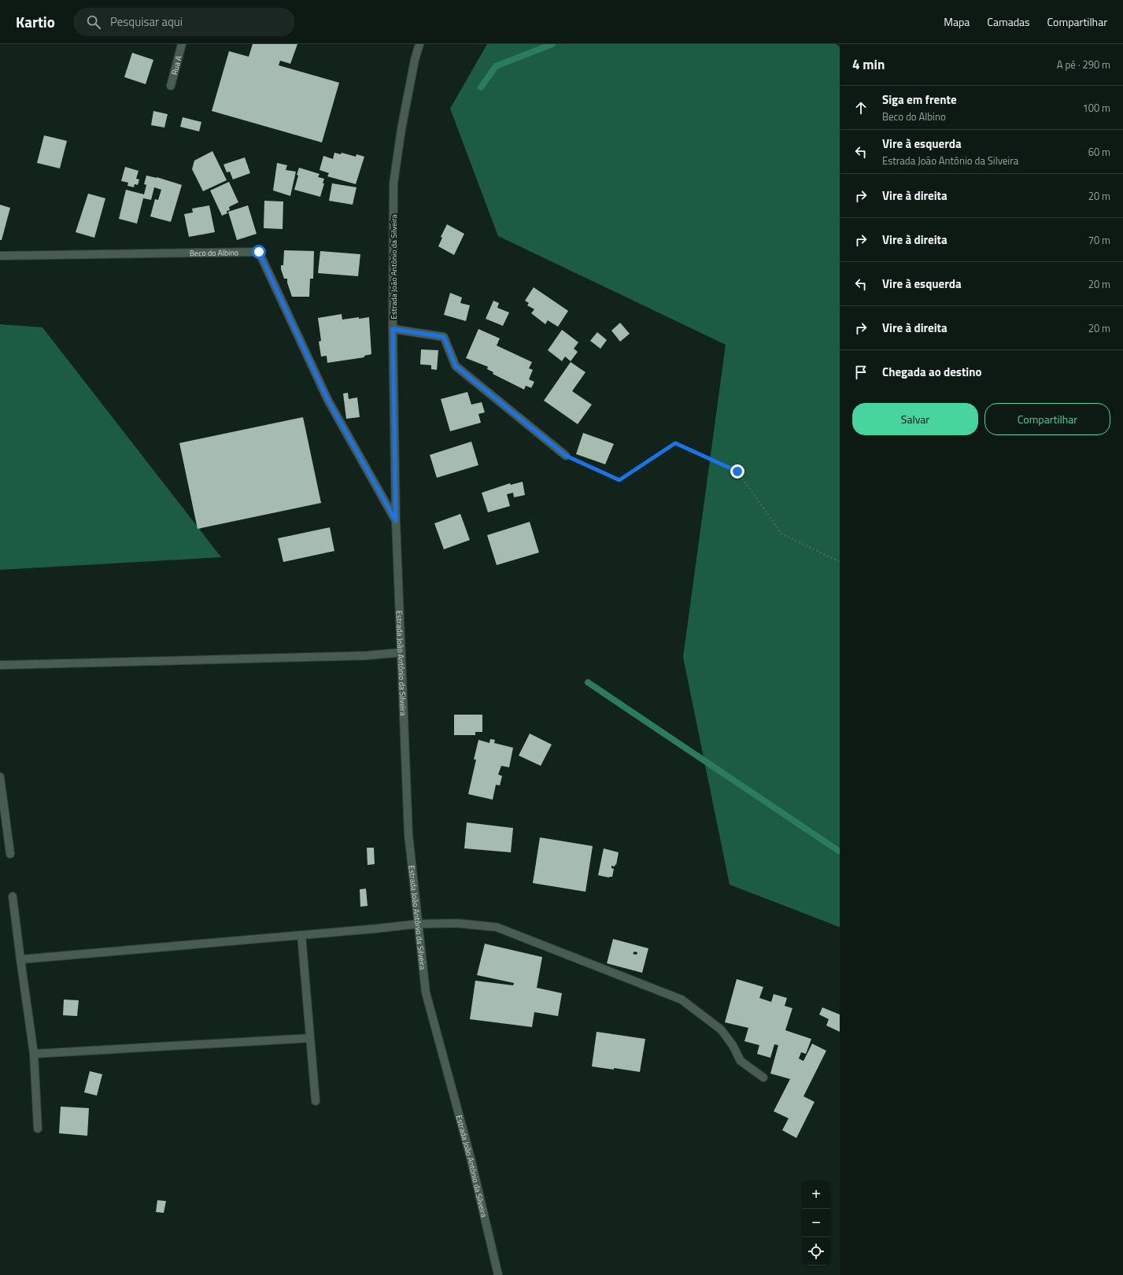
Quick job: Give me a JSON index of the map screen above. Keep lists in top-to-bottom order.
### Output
{
  "streets": {
    "main road": ["Rua A", "Beco do Albino", "Estrada João Antônio da Silveira"]
  },
  "crossings": [
    ["Beco do Albino", "Estrada João Antônio da Silveira"]
  ],
  "page": {
    "header": "Kartio",
    "search": "Pesquisar aqui",
    "nav": ["Mapa", "Camadas", "Compartilhar"],
    "heading": ["4 min", "A pé · 290 m"],
    "list": [
      ["Siga em frente", "Beco do Albino", "100 m"],
      ["Vire à esquerda", "Estrada João Antônio da Silveira", "60 m"],
      ["Vire à direita", "20 m"],
      ["Vire à direita", "70 m"],
      ["Vire à esquerda", "20 m"],
      ["Vire à direita", "20 m"],
      "Chegada ao destino"
    ],
    "buttons": ["Salvar", "Compartilhar"],
    "map_buttons": ["+", "−"]
  }
}
